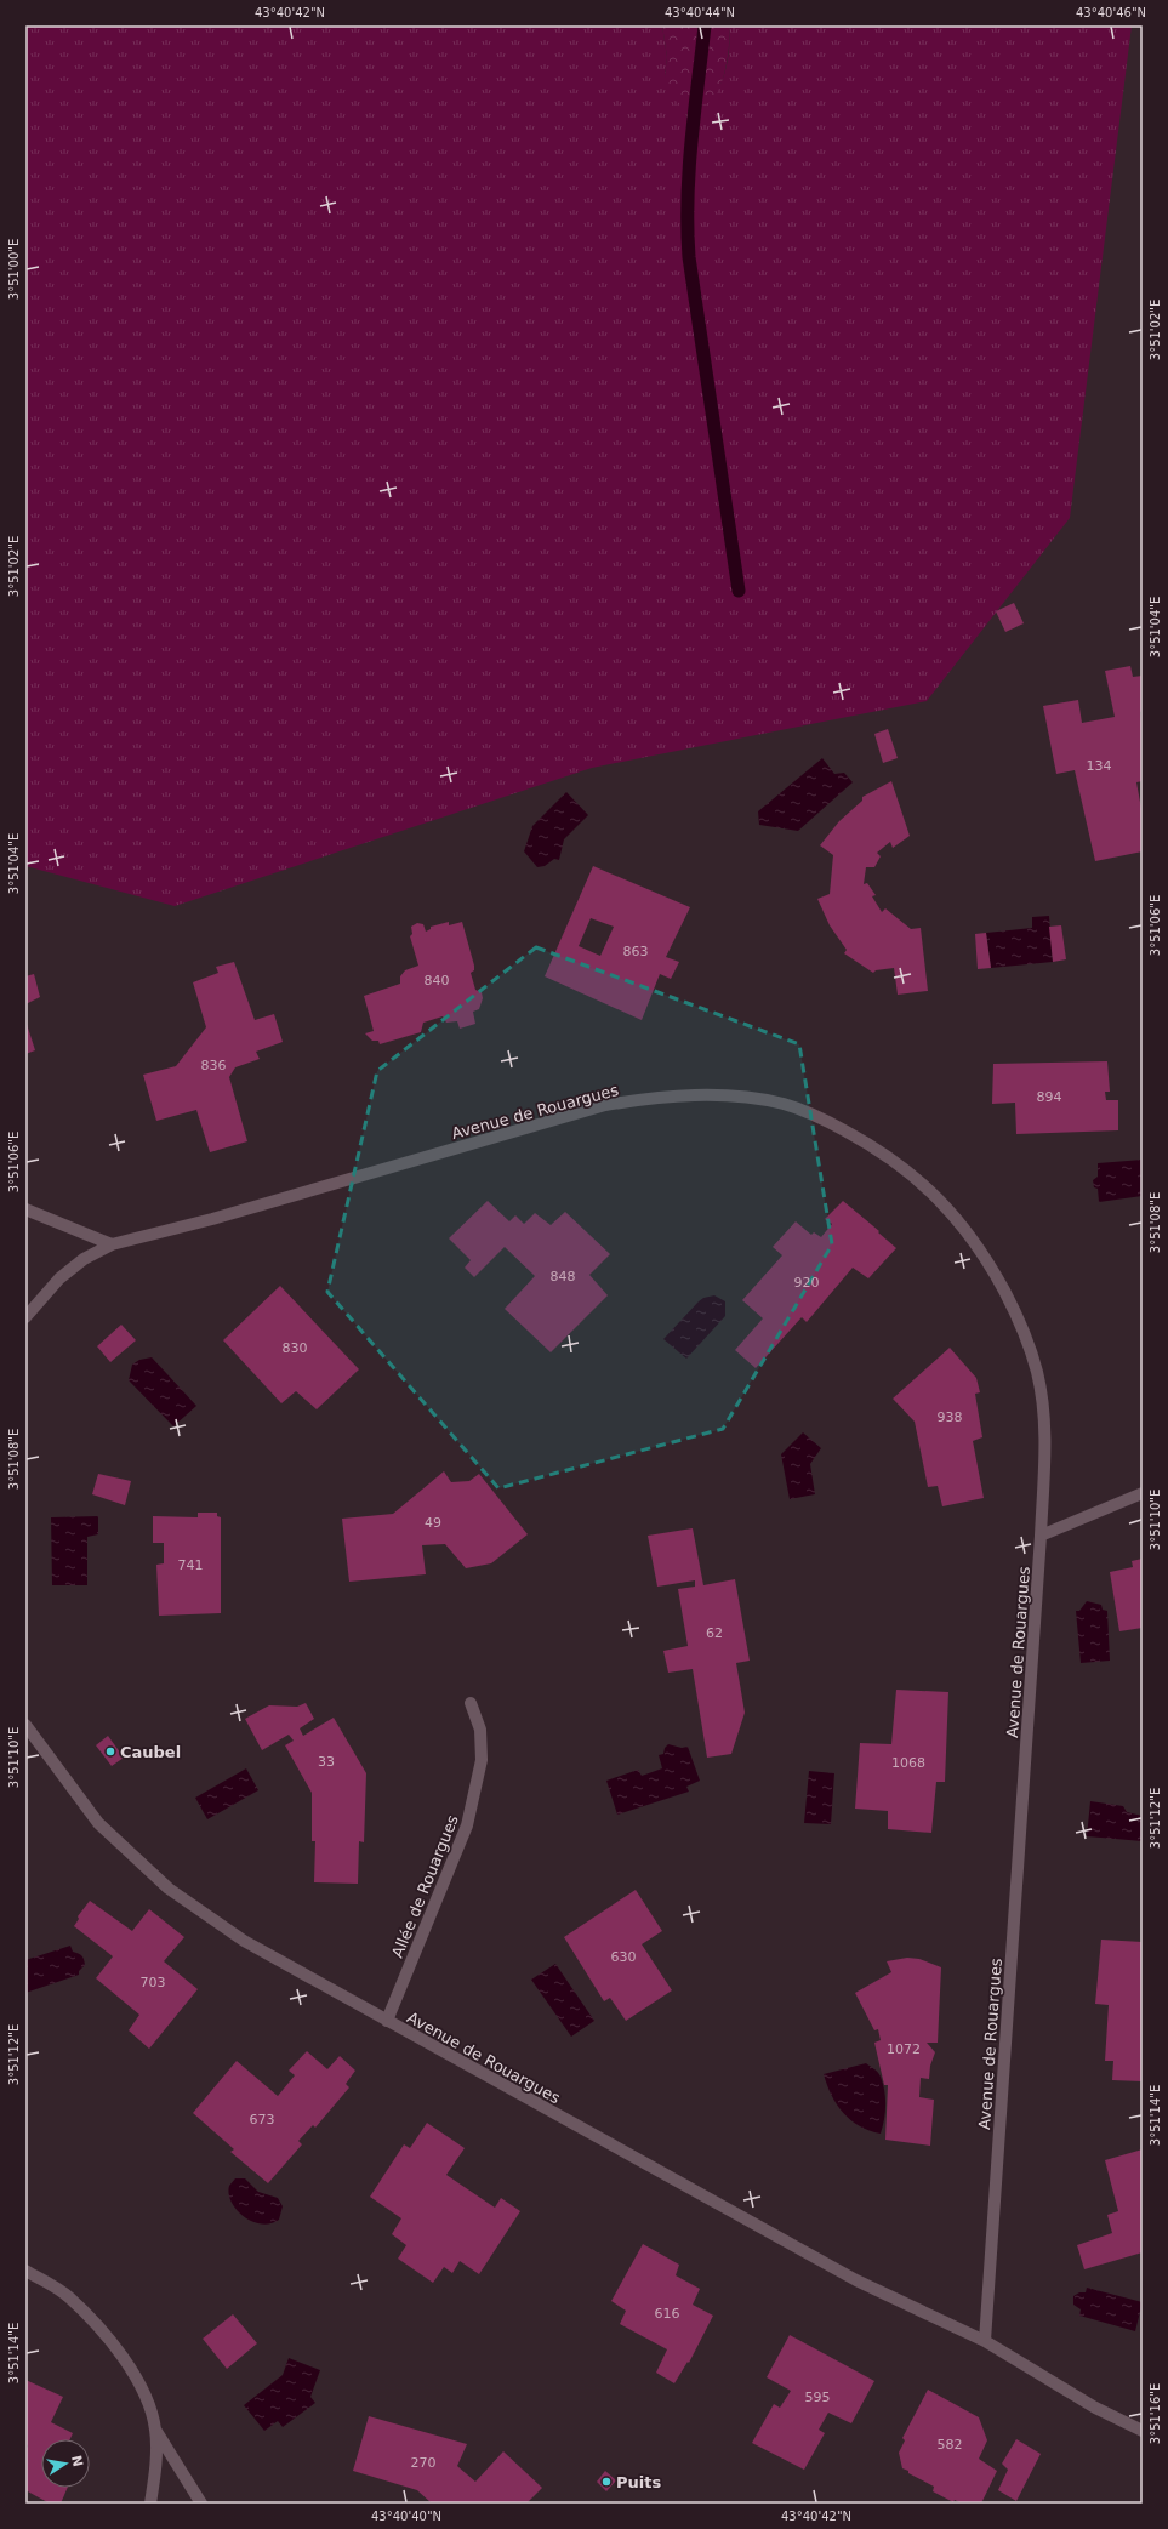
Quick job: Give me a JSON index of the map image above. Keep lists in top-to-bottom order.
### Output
{
  "streets": {
    "street": ["Avenue de Rouargues", "Allée de Rouargues"]
  },
  "crossings": [
    ["Avenue de Rouargues", "Allée de Rouargues"]
  ],
  "places": ["Caubel", "Puits"],
  "house_numbers": [
    "134",
    "863",
    "840",
    "836",
    "894",
    "848",
    "920",
    "830",
    "938",
    "49",
    "741",
    "62",
    "33",
    "1068",
    "630",
    "703",
    "1072",
    "673",
    "616",
    "595",
    "582",
    "270"
  ],
  "north": "right",
  "coordinates": [
    "43°40'42\"N",
    "43°40'44\"N",
    "43°40'46\"N",
    "3°51'00\"E",
    "3°51'02\"E",
    "3°51'04\"E",
    "3°51'06\"E",
    "3°51'08\"E",
    "3°51'10\"E",
    "3°51'12\"E",
    "3°51'14\"E",
    "3°51'16\"E",
    "43°40'40\"N"
  ]
}
